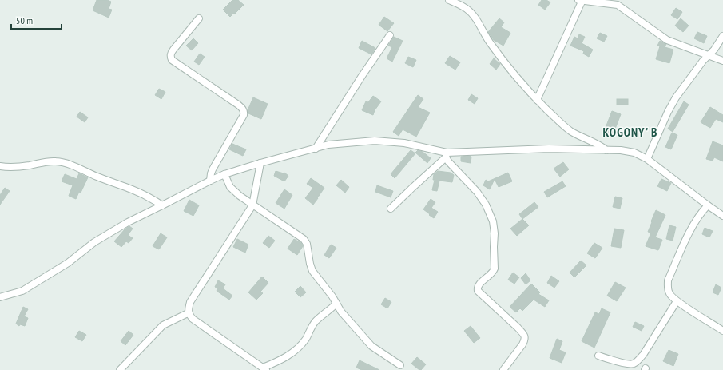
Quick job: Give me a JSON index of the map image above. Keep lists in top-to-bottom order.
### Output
{
  "districts": ["KOGONY' B"],
  "scale_bar": "50 m"
}
